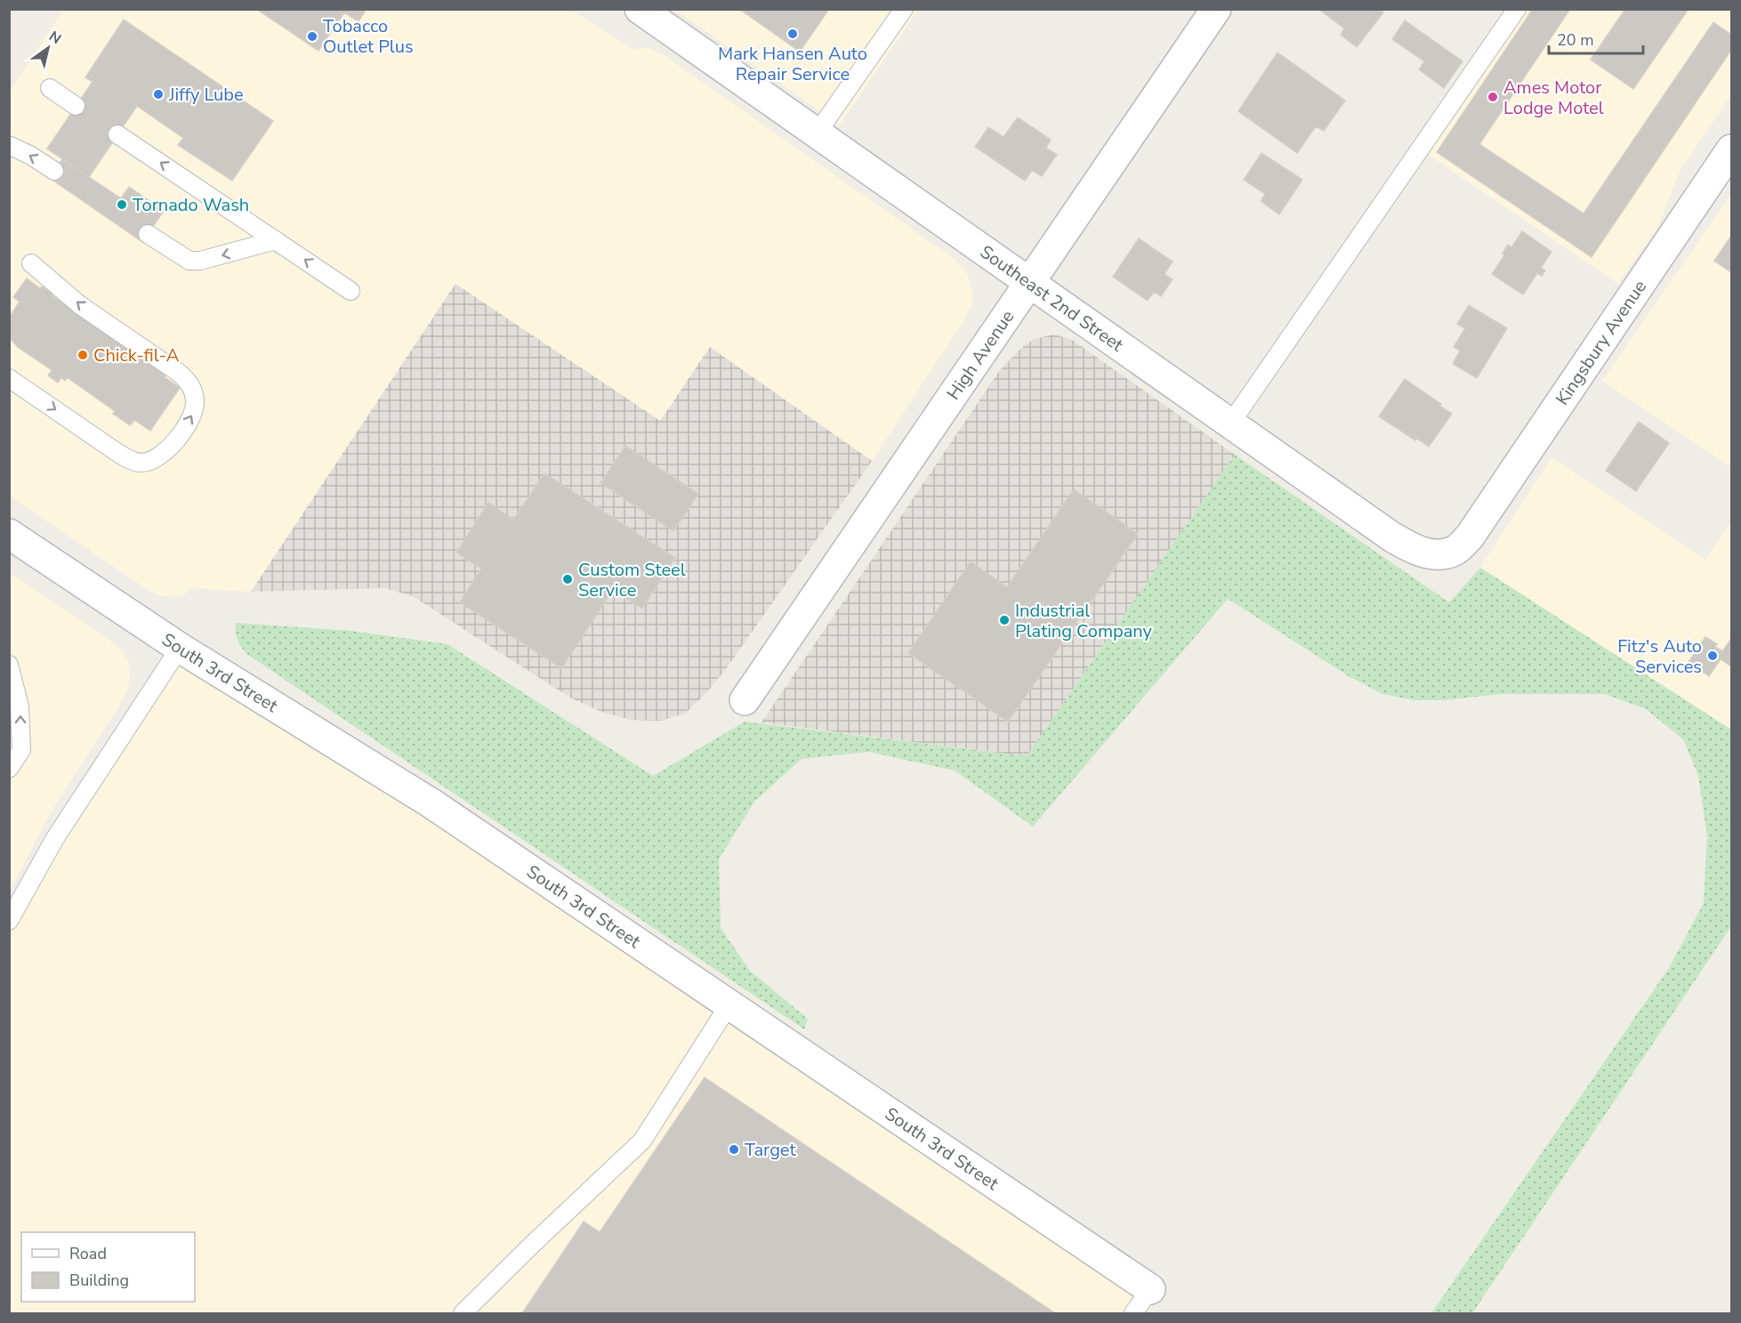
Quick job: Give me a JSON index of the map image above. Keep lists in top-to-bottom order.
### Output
{
  "streets": {
    "street": [
      "Southeast 2nd Street",
      "Kingsbury Avenue",
      "High Avenue",
      "South 3rd Street"
    ]
  },
  "crossings": [
    ["Southeast 2nd Street", "Kingsbury Avenue"],
    ["Southeast 2nd Street", "High Avenue"]
  ],
  "places": [
    "Mark Hansen Auto Repair Service",
    "Tobacco Outlet Plus",
    "Jiffy Lube",
    "Ames Motor Lodge Motel",
    "Tornado Wash",
    "Chick-fil-A",
    "Custom Steel Service",
    "Industrial Plating Company",
    "Fitz's Auto Services",
    "Target"
  ],
  "legend": ["Road", "Building"],
  "scale_bar": "20 m",
  "north": "top right"
}
